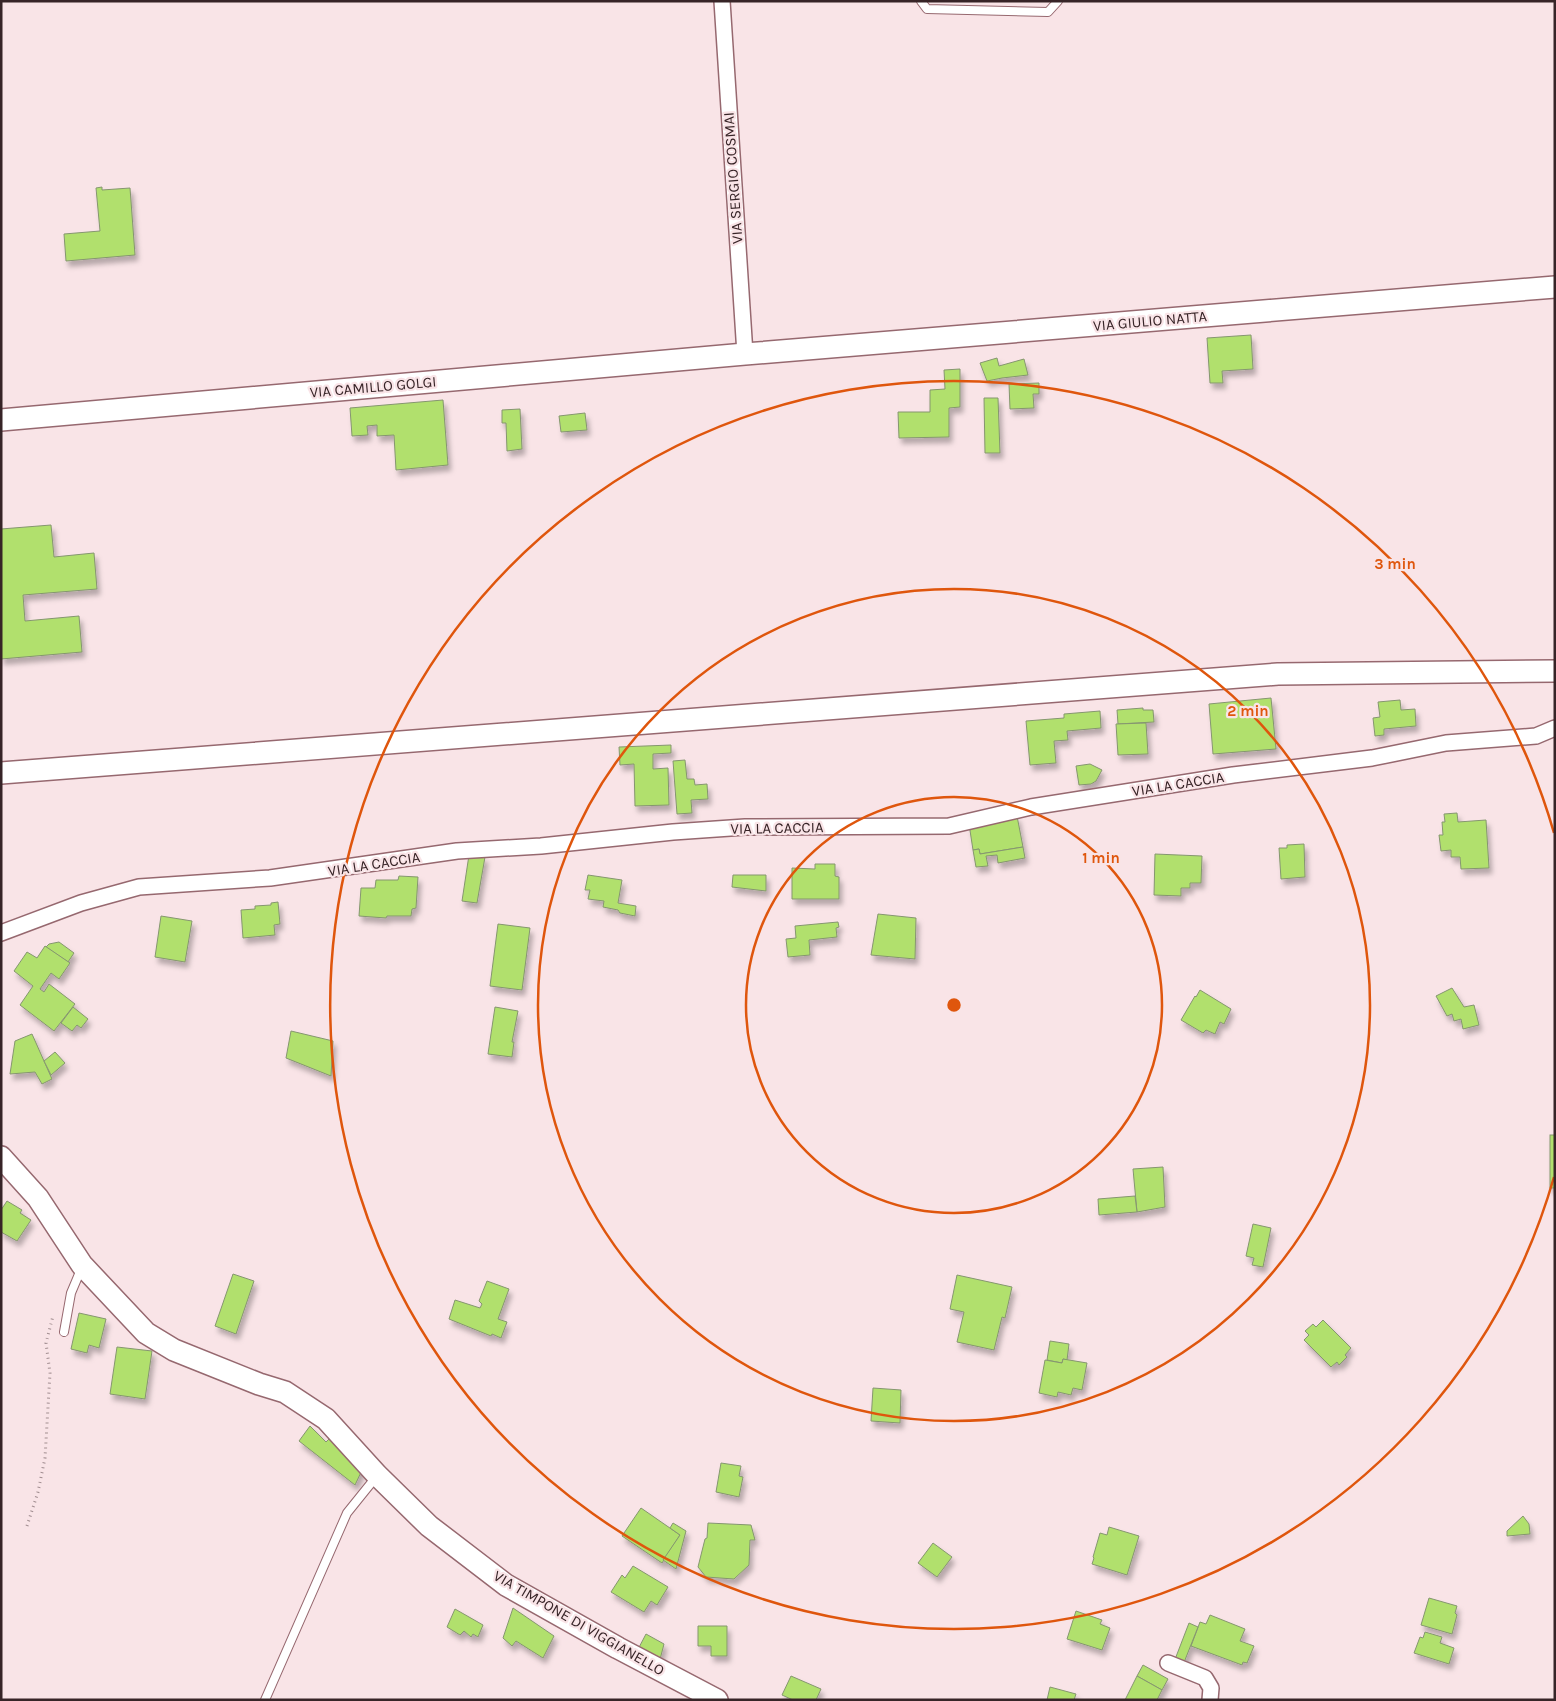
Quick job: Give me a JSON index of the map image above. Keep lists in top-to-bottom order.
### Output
{
  "streets": {
    "street": [
      "VIA SERGIO COSMAI",
      "VIA GIULIO NATTA",
      "VIA CAMILLO GOLGI",
      "VIA LA CACCIA",
      "VIA TIMPONE DI VIGGIANELLO"
    ]
  },
  "crossings": [
    ["VIA SERGIO COSMAI", "VIA GIULIO NATTA"],
    ["VIA SERGIO COSMAI", "VIA CAMILLO GOLGI"],
    ["VIA GIULIO NATTA", "VIA CAMILLO GOLGI"]
  ],
  "rings": ["3 min", "2 min", "1 min"]
}
